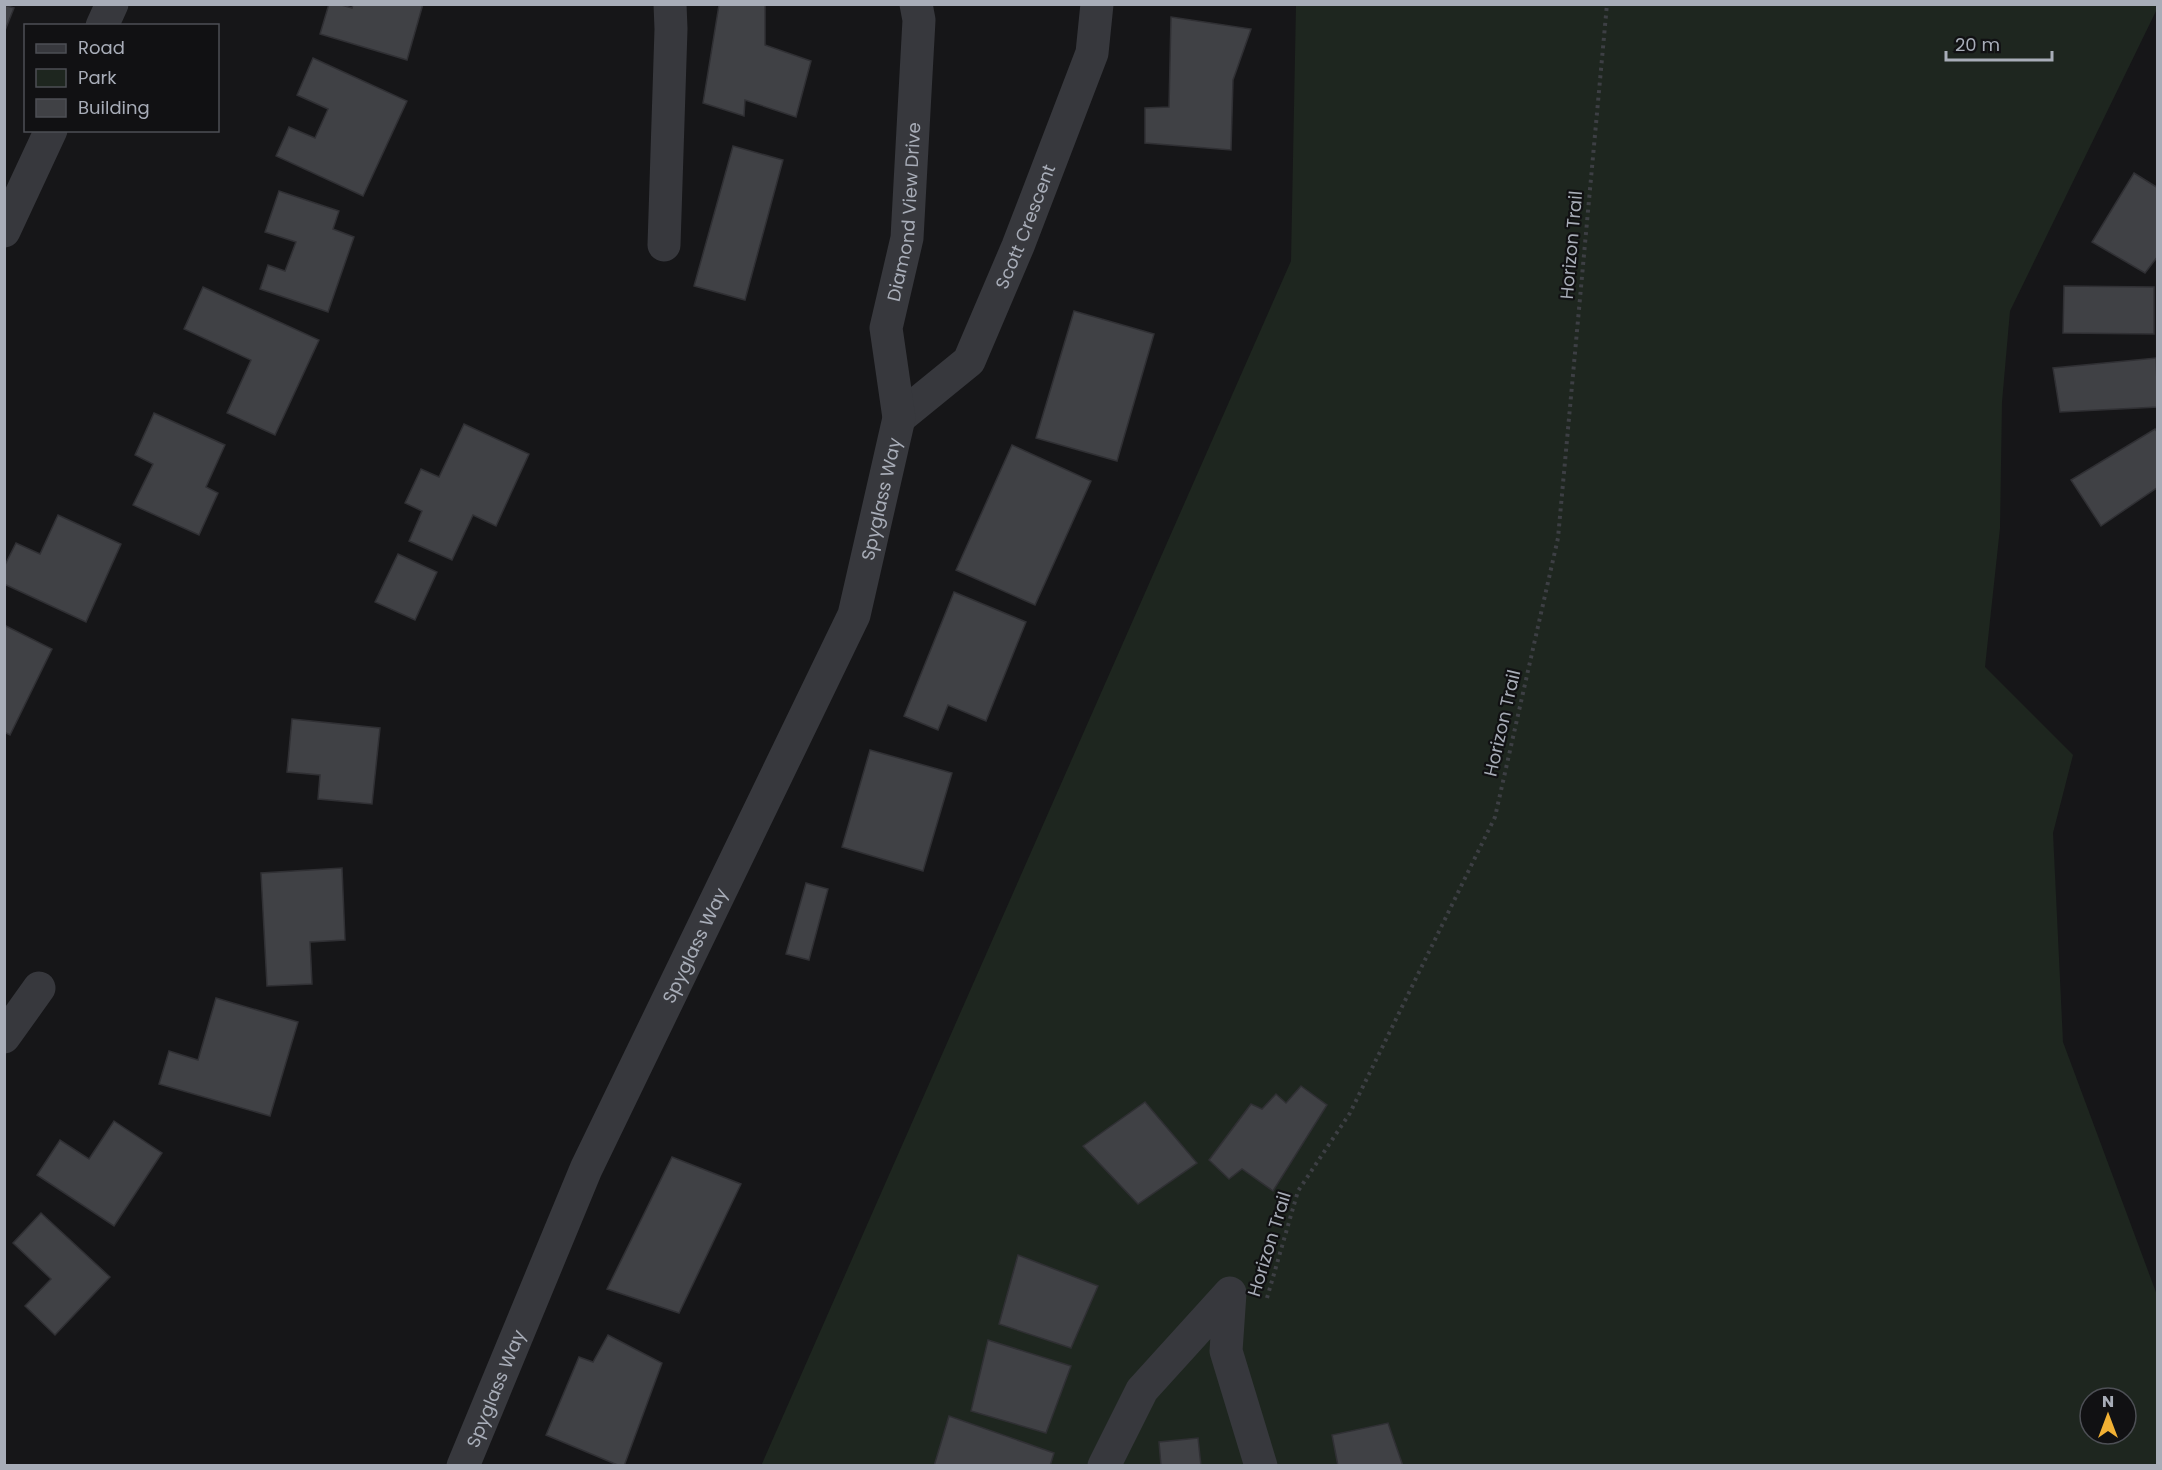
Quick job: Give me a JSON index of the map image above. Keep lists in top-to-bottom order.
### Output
{
  "streets": {
    "street": ["Diamond View Drive", "Scott Crescent", "Spyglass Way"],
    "path": ["Horizon Trail"]
  },
  "crossings": [
    ["Diamond View Drive", "Scott Crescent"],
    ["Diamond View Drive", "Spyglass Way"],
    ["Scott Crescent", "Spyglass Way"]
  ],
  "legend": ["Road", "Park", "Building"],
  "scale_bar": "20 m",
  "north": "top"
}
